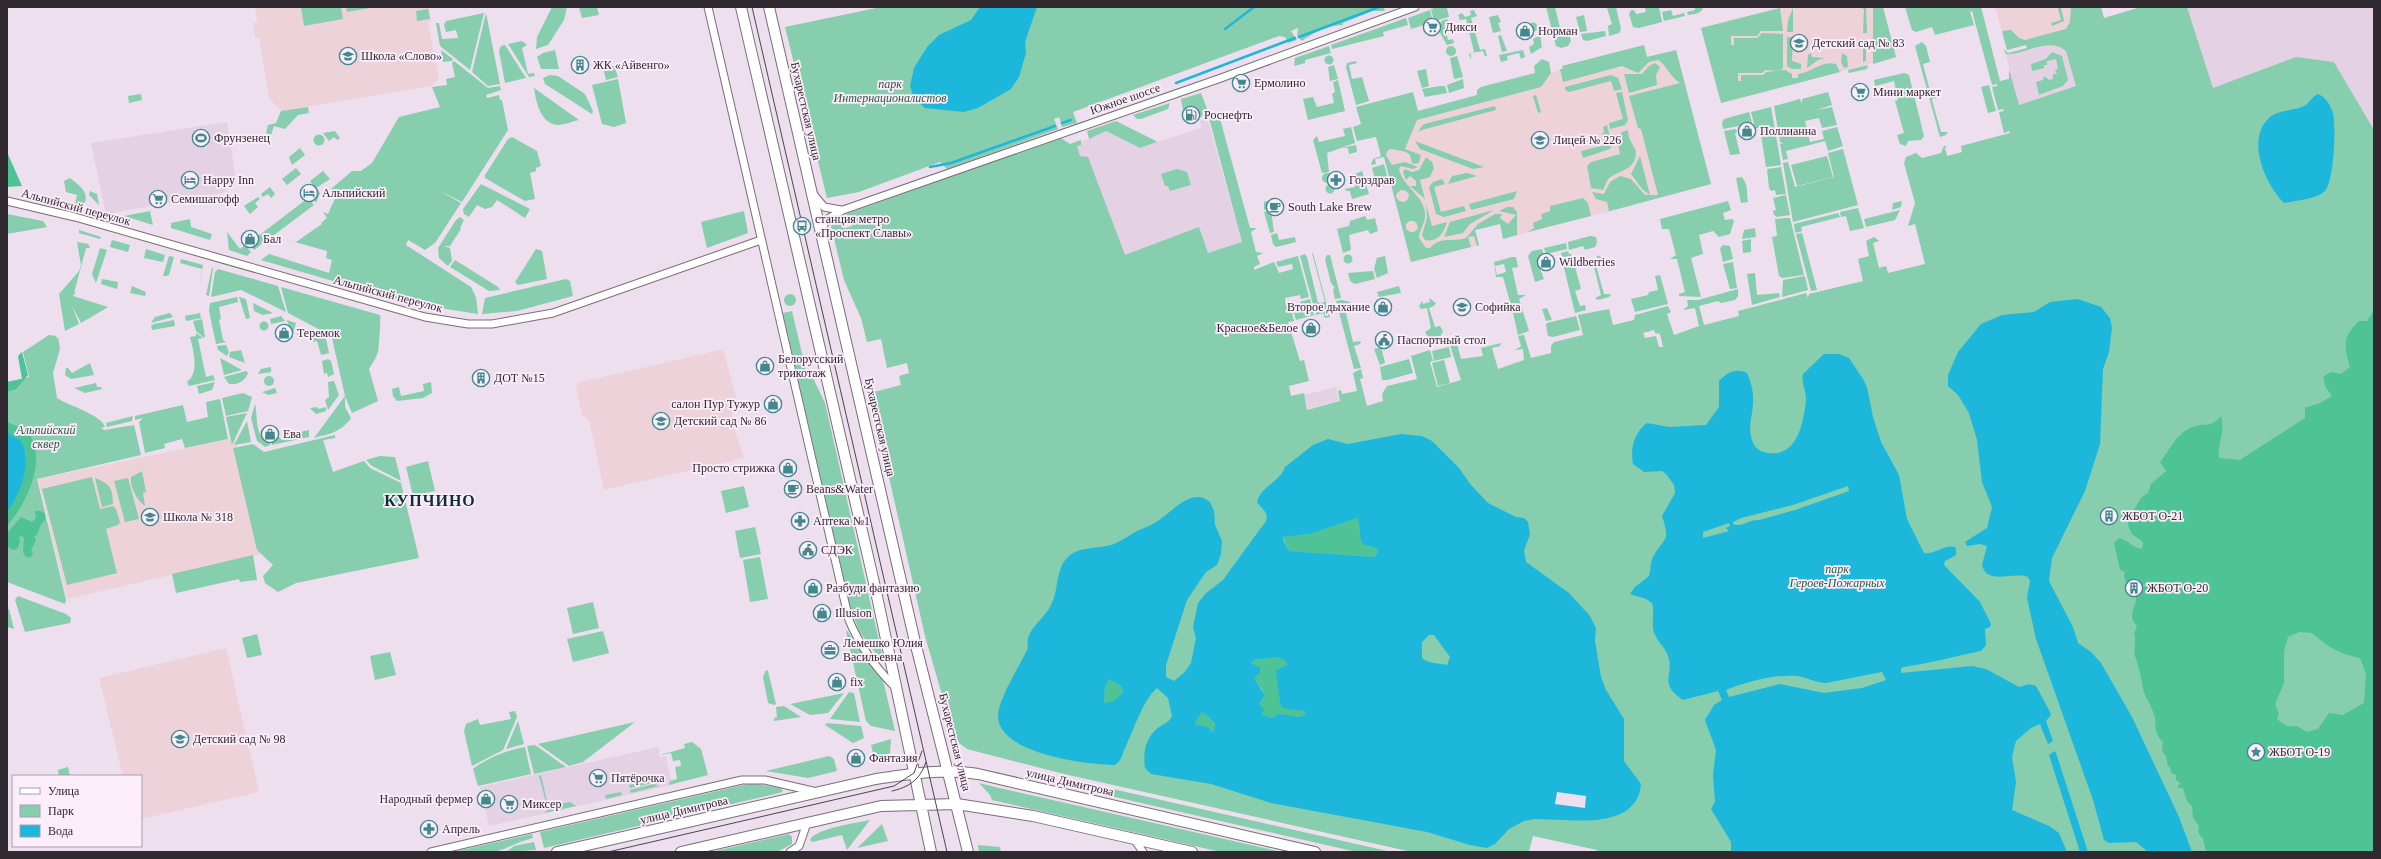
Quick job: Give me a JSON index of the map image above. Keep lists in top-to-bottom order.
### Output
{
  "streets": {
    "main road": ["Бухарестская улица", "улица Димитрова"],
    "street": ["Южное шоссе", "Альпийский переулок"]
  },
  "crossings": [
    ["Южное шоссе", "Бухарестская улица"],
    ["Бухарестская улица", "улица Димитрова"]
  ],
  "districts": ["КУПЧИНО"],
  "parks": ["парк Интернационалистов", "Альпийский сквер", "парк Героев-Пожарных"],
  "places": {
    "supermarket": [
      "Дикси",
      "Ермолино",
      "Мини маркет",
      "Семишагофф",
      "Пятёрочка",
      "Миксер"
    ],
    "shop": [
      "Норман",
      "Поллианна",
      "Бал",
      "Wildberries",
      "Второе дыхание",
      "Красное&Белое",
      "Теремок",
      "Белорусский трикотаж",
      "салон Пур Тужур",
      "Ева",
      "Просто стрижка",
      "Разбуди фантазию",
      "Illusion",
      "fix",
      "Фантазия",
      "Народный фермер"
    ],
    "school or university": [
      "Детский сад № 83",
      "Школа «Слово»",
      "Лицей № 226",
      "Софийка",
      "Детский сад № 86",
      "Школа № 318",
      "Детский сад № 98"
    ],
    "building": [
      "ЖК «Айвенго»",
      "ДОТ №15",
      "ЖБОТ O-21",
      "ЖБОТ О-20"
    ],
    "fuel station": ["Роснефть"],
    "sports": ["Фрунзенец"],
    "hotel": ["Happy Inn", "Альпийский"],
    "pharmacy": ["Горздрав", "Аптека №1", "Апрель"],
    "cafe": ["South Lake Brew", "Beans&Water"],
    "bus stop": ["станция метро «Проспект Славы»"],
    "public building": ["Паспортный стол", "СДЭК"],
    "office": ["Лемешко Юлия Васильевна"],
    "place": ["ЖБОТ О-19"]
  },
  "legend": ["Улица", "Парк", "Вода"]
}
